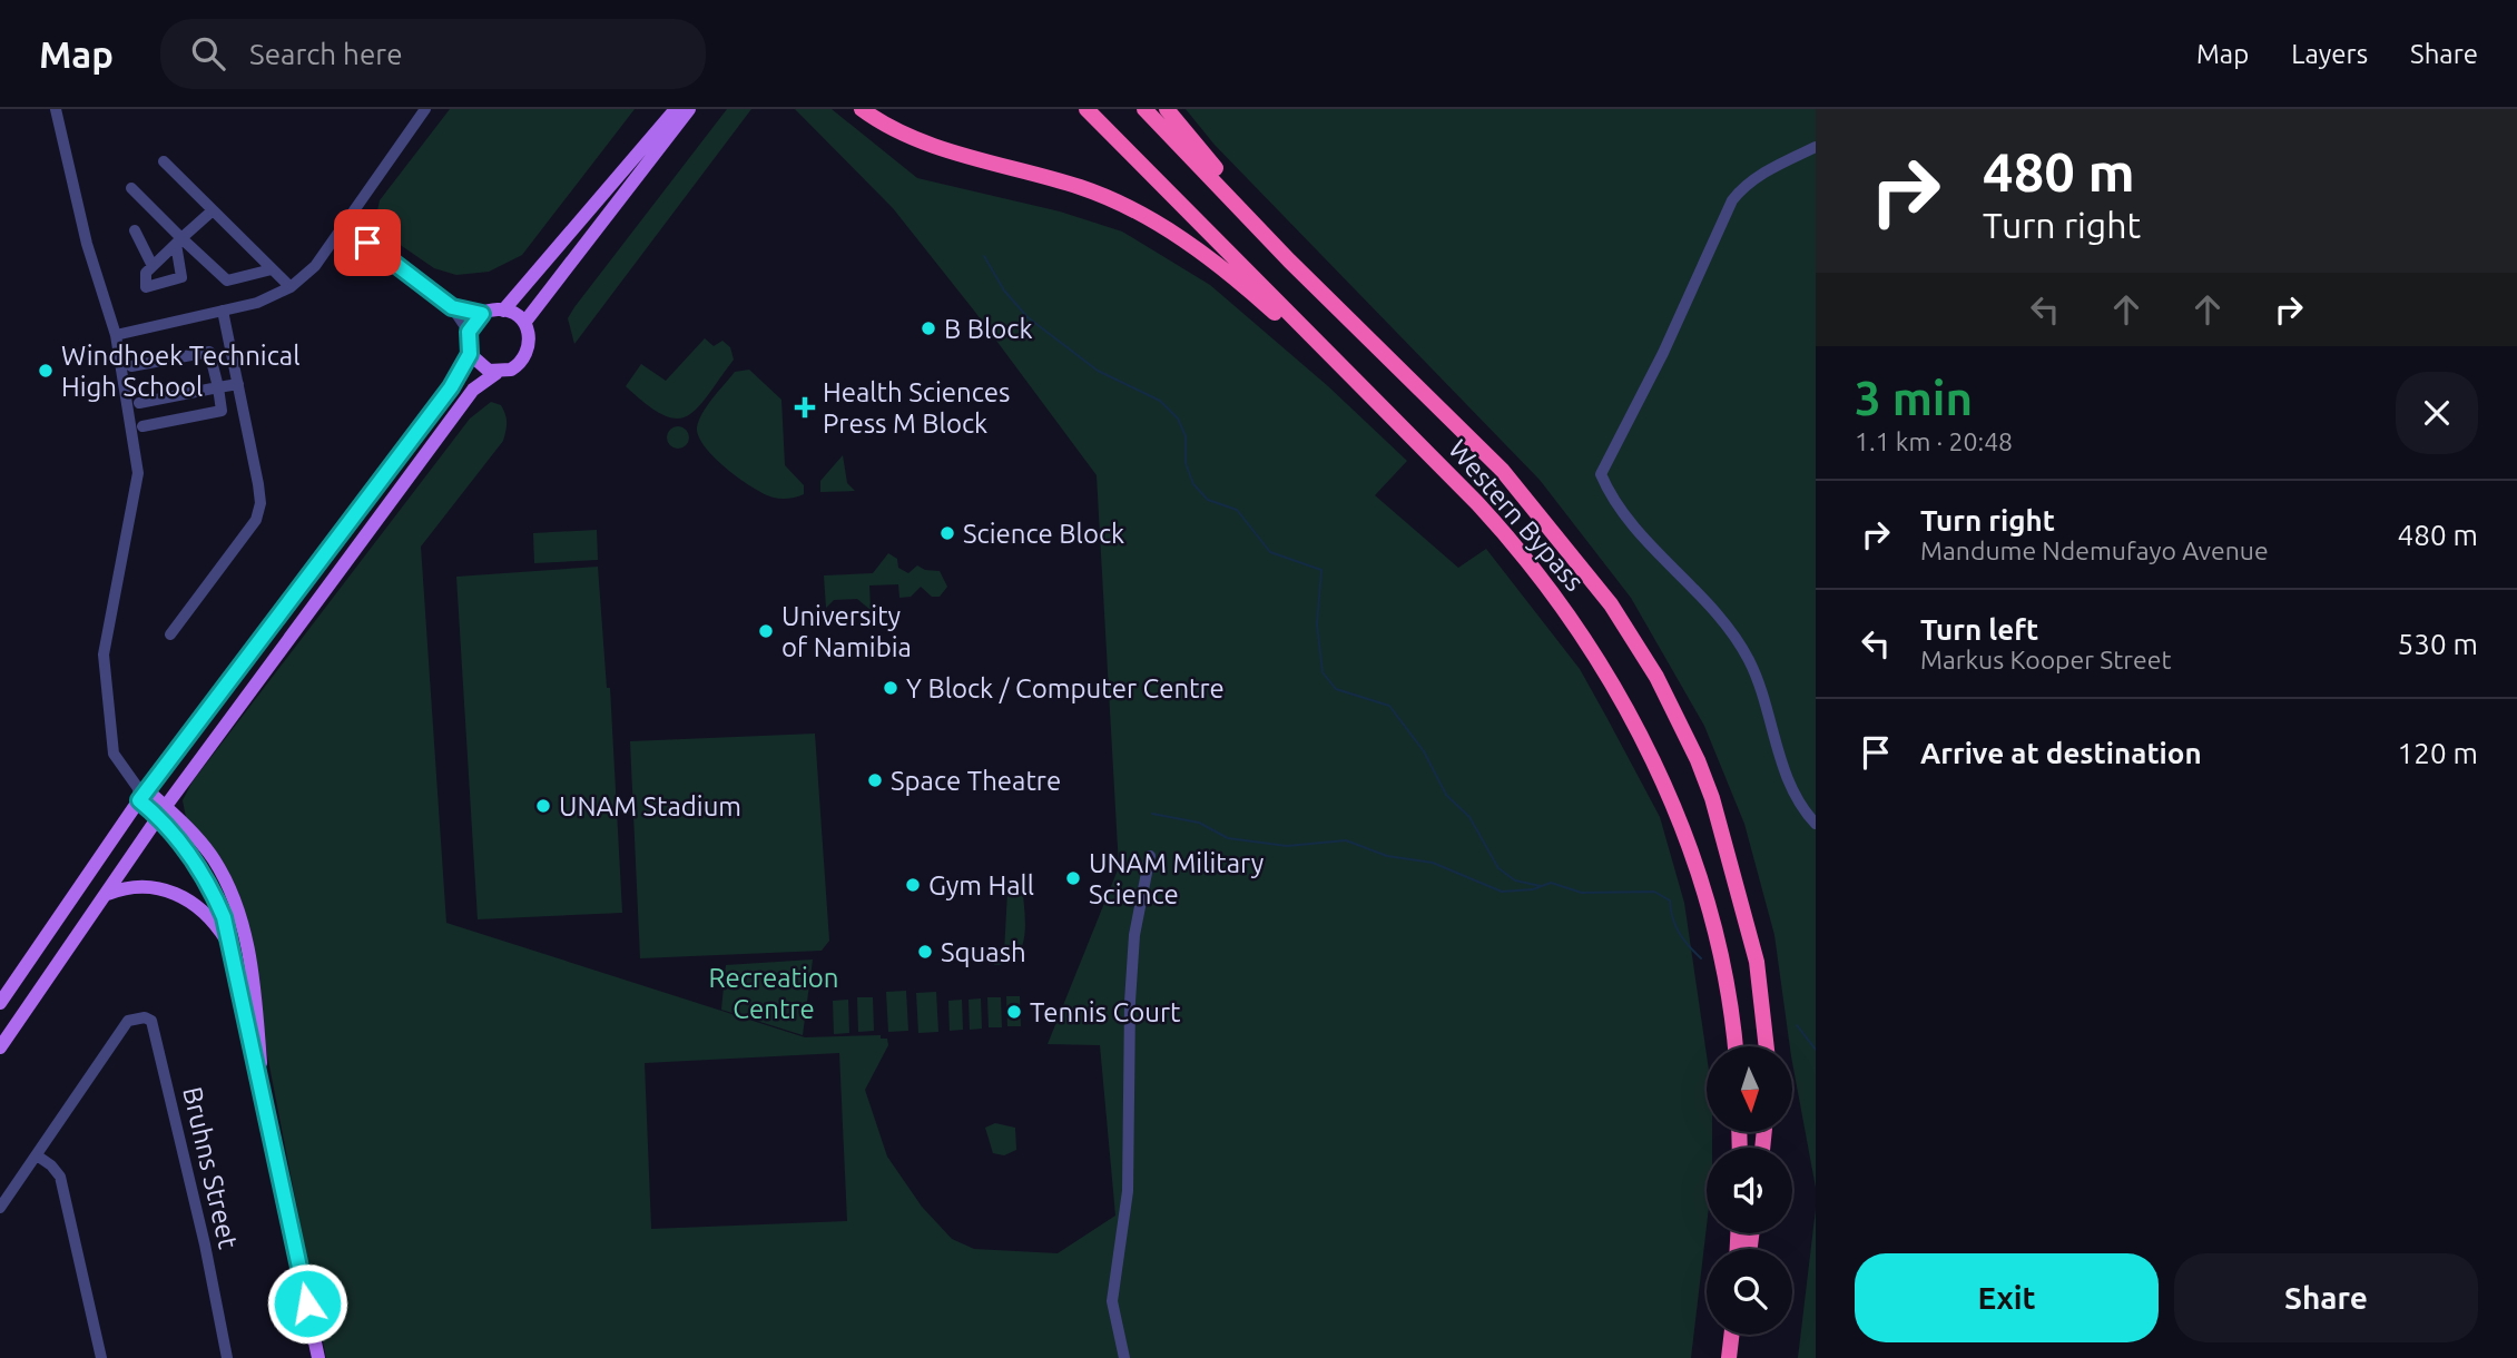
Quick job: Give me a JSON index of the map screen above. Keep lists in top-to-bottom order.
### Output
{
  "streets": {
    "highway": ["Western Bypass"],
    "street": ["Bruhns Street"]
  },
  "parks": ["Recreation Centre"],
  "places": {
    "other": [
      "B Block",
      "Windhoek Technical High School",
      "Science Block",
      "University of Namibia",
      "Y Block / Computer Centre",
      "Space Theatre",
      "UNAM Stadium",
      "UNAM Military Science",
      "Gym Hall",
      "Squash",
      "Tennis Court"
    ],
    "health": ["Health Sciences Press M Block"]
  },
  "north": "bottom",
  "page": {
    "header": "Map",
    "search": "Search here",
    "nav": ["Map", "Layers", "Share"],
    "turn": ["480 m", "Turn right"],
    "heading": ["3 min", "1.1 km · 20:48"],
    "list": [
      {
        "name": "Turn right",
        "note": "Mandume Ndemufayo Avenue",
        "value": "480 m"
      },
      {
        "name": "Turn left",
        "note": "Markus Kooper Street",
        "value": "530 m"
      },
      {
        "name": "Arrive at destination",
        "value": "120 m"
      }
    ],
    "buttons": ["Exit", "Share"]
  }
}
